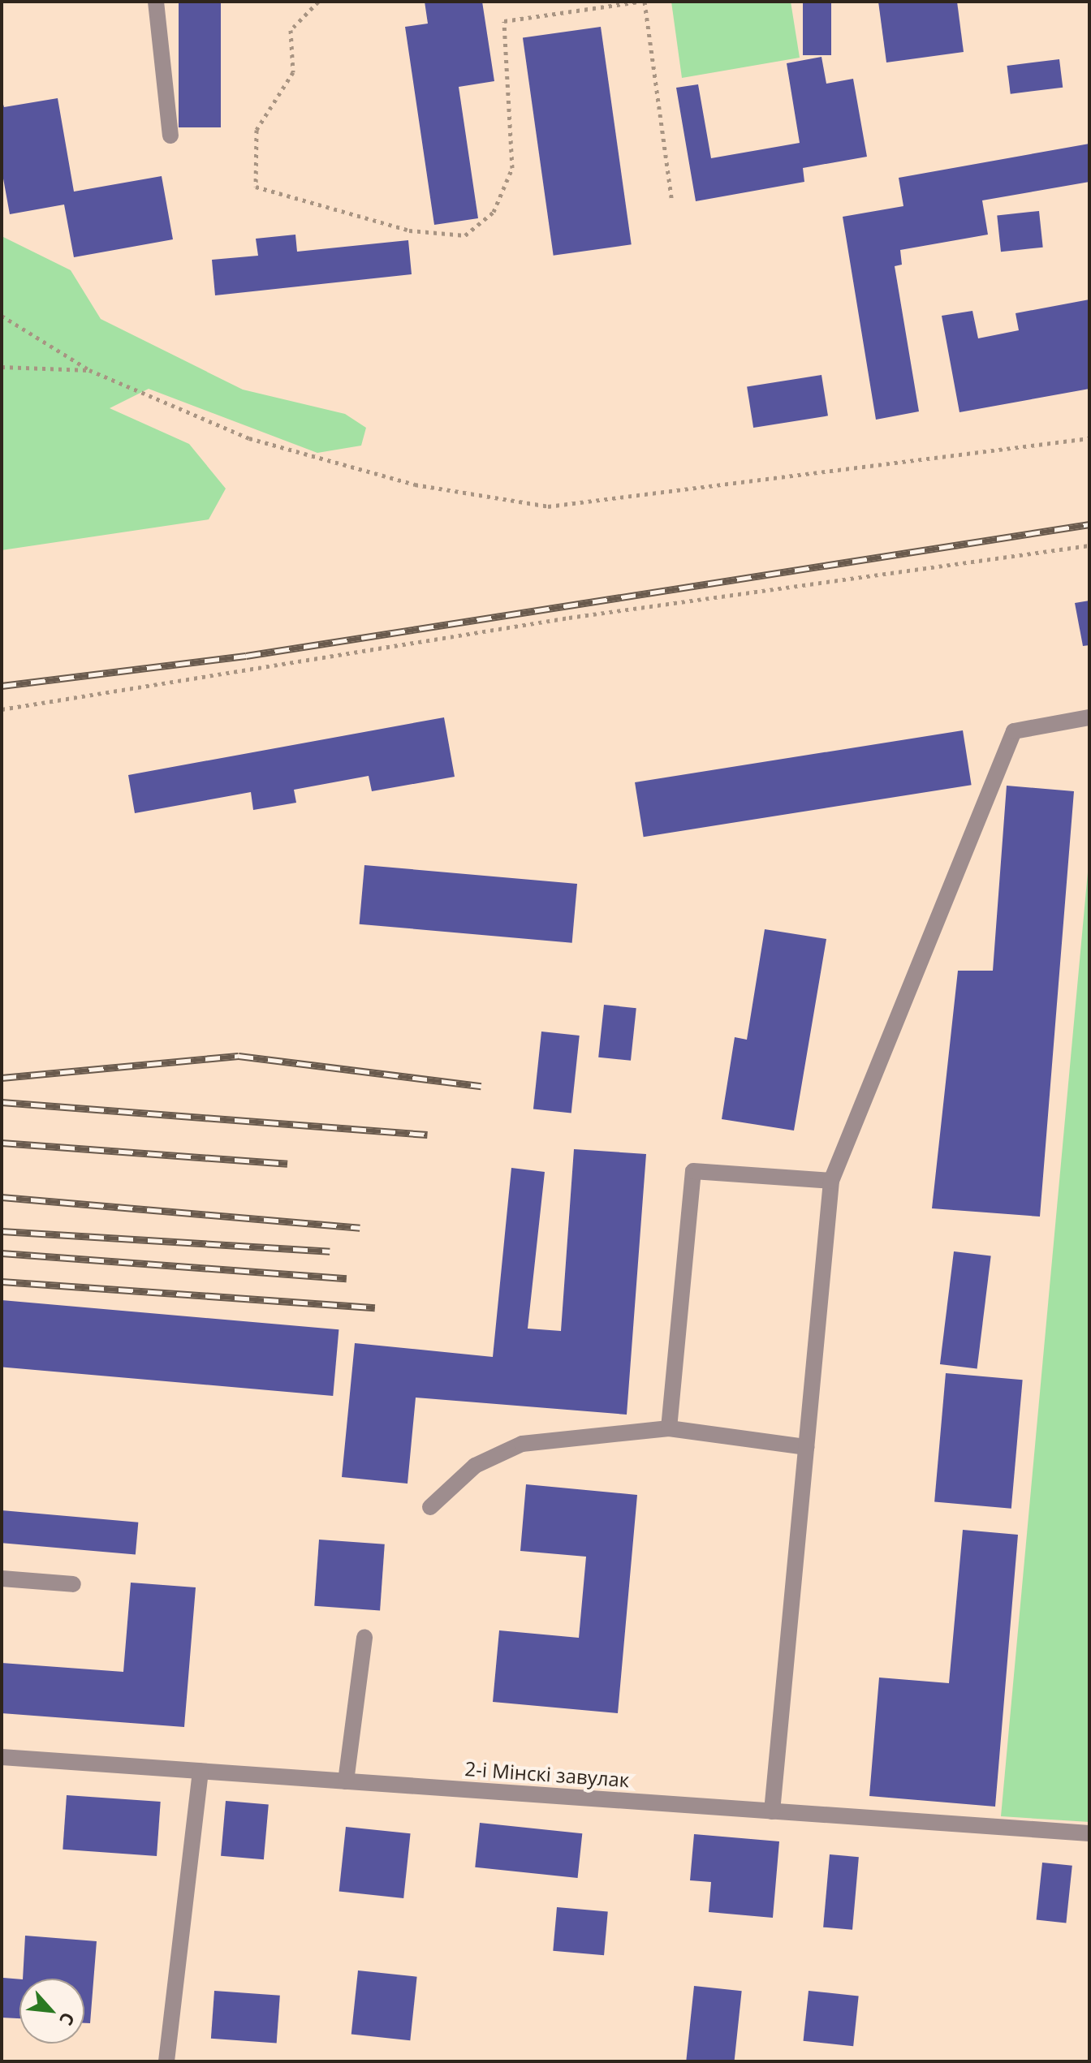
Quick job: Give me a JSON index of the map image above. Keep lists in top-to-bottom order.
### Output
{
  "streets": {
    "street": ["2-і Мінскі завулак"]
  },
  "north": "bottom right"
}
